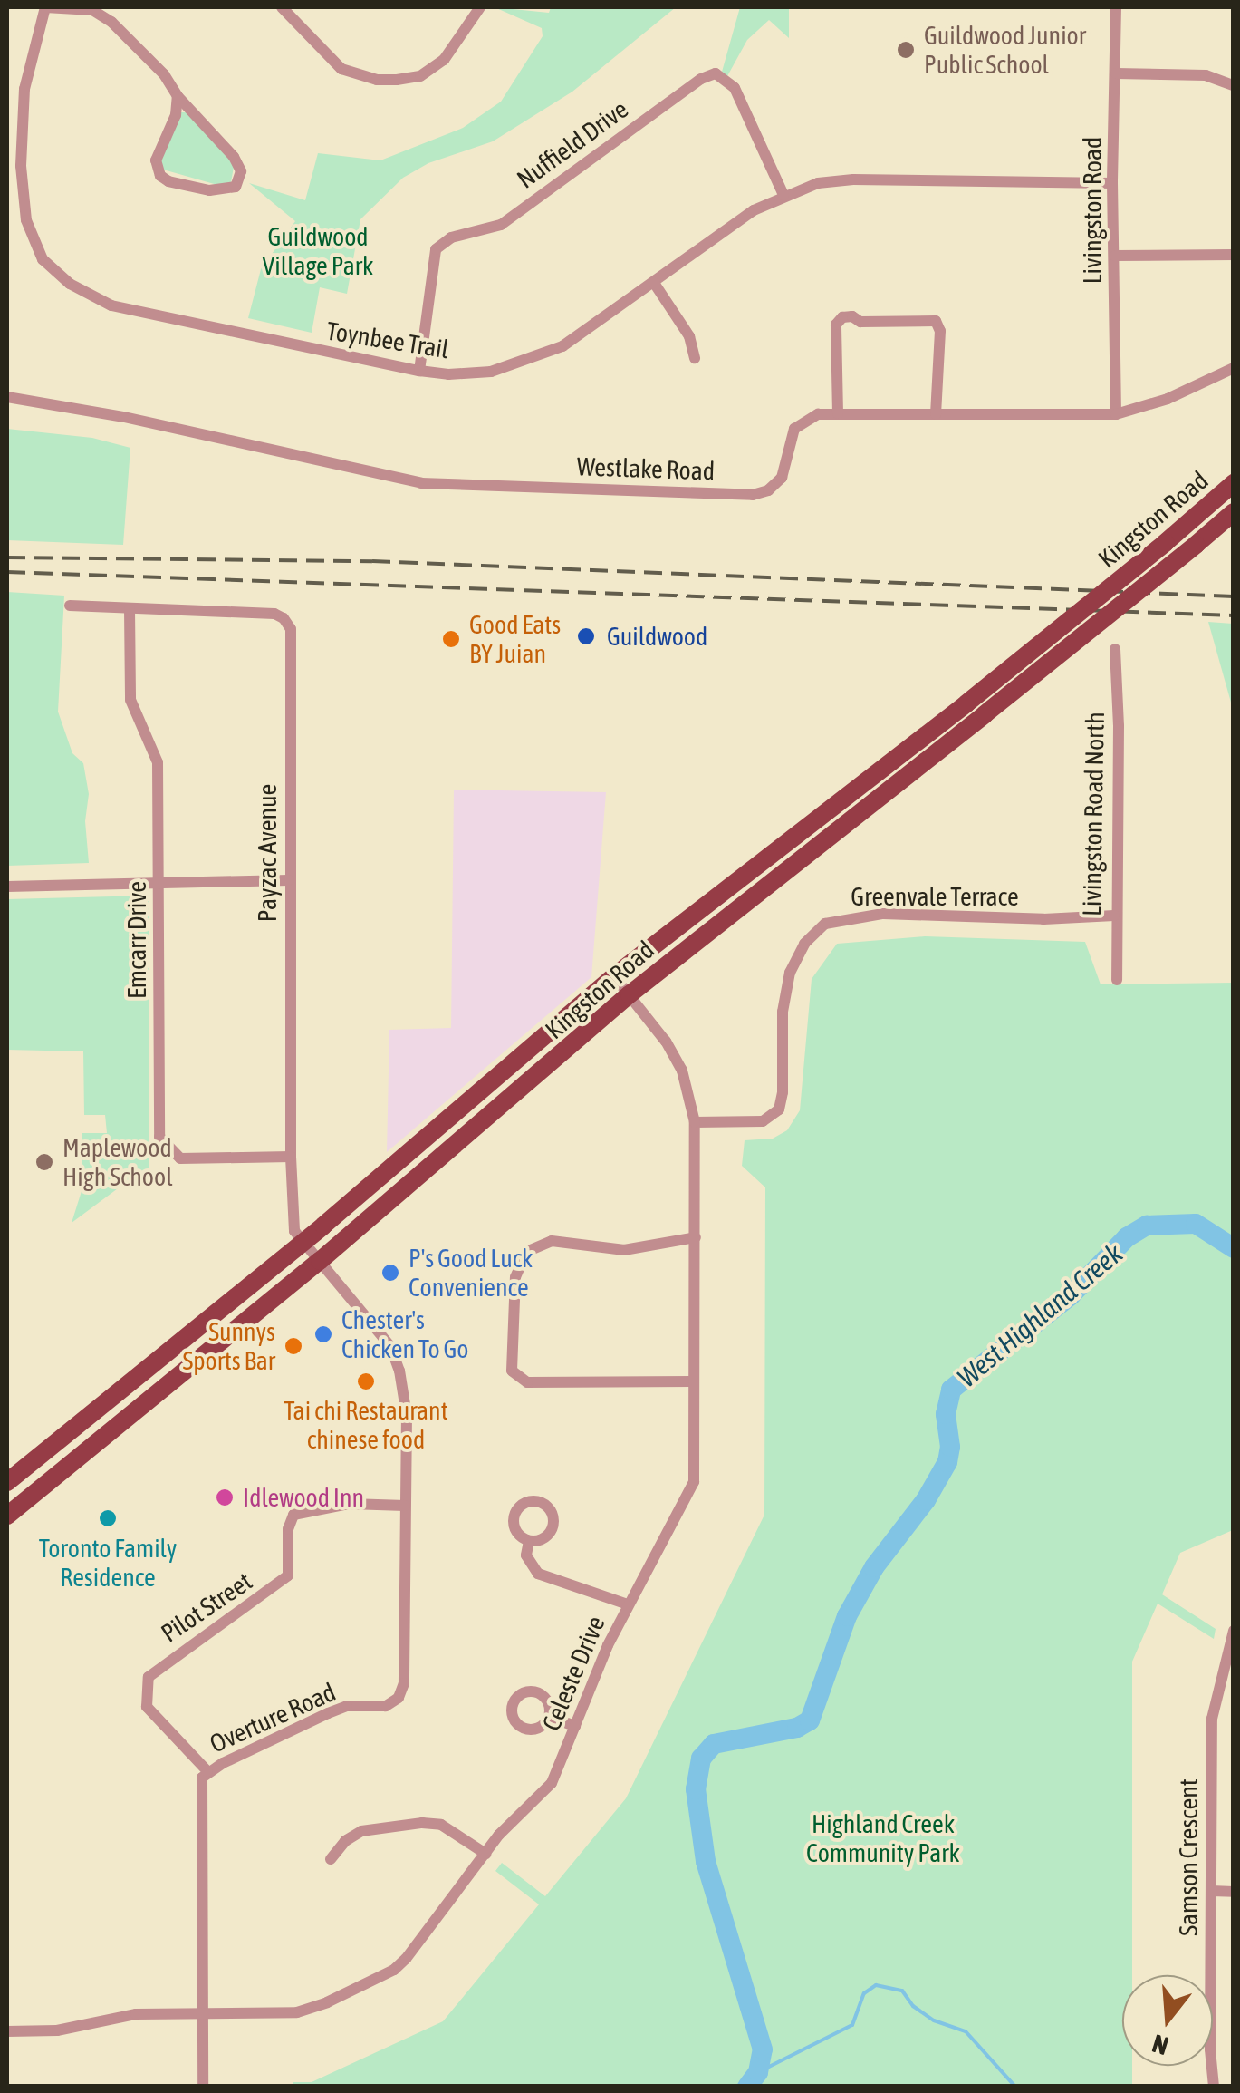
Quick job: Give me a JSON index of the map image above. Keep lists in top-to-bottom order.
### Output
{
  "streets": {
    "main road": ["Kingston Road"],
    "street": [
      "Nuffield Drive",
      "Livingston Road",
      "Toynbee Trail",
      "Westlake Road",
      "Livingston Road North",
      "Payzac Avenue",
      "Greenvale Terrace",
      "Emcarr Drive",
      "Pilot Street",
      "Celeste Drive",
      "Overture Road",
      "Samson Crescent"
    ]
  },
  "crossings": [
    ["Nuffield Drive", "Toynbee Trail"],
    ["Livingston Road", "Toynbee Trail"],
    ["Livingston Road", "Westlake Road"],
    ["Kingston Road", "Payzac Avenue"],
    ["Kingston Road", "Celeste Drive"],
    ["Kingston Road", "Overture Road"],
    ["Livingston Road North", "Greenvale Terrace"],
    ["Payzac Avenue", "Emcarr Drive"],
    ["Payzac Avenue", "Overture Road"],
    ["Greenvale Terrace", "Celeste Drive"],
    ["Pilot Street", "Overture Road"],
    ["Celeste Drive", "Overture Road"]
  ],
  "water": ["West Highland Creek"],
  "parks": ["Guildwood Village Park", "Highland Creek Community Park"],
  "places": [
    "Guildwood Junior Public School",
    "Guildwood",
    "Good Eats BY Juian",
    "Maplewood High School",
    "P's Good Luck Convenience",
    "Chester's Chicken To Go",
    "Sunnys Sports Bar",
    "Tai chi Restaurant chinese food",
    "Idlewood Inn",
    "Toronto Family Residence"
  ],
  "north": "bottom"
}
